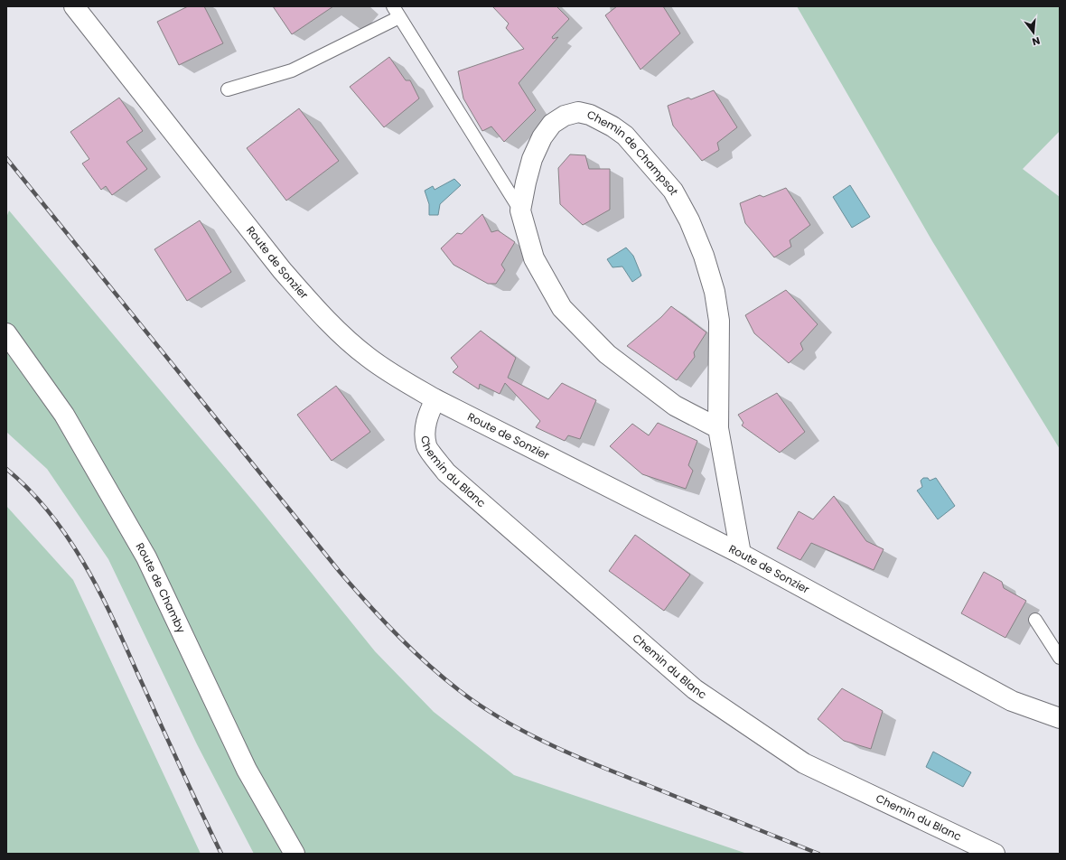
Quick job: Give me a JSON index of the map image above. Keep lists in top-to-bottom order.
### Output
{
  "streets": {
    "street": [
      "Chemin de Champsot",
      "Route de Sonzier",
      "Chemin du Blanc",
      "Route de Chamby"
    ]
  },
  "crossings": [
    ["Chemin de Champsot", "Route de Sonzier"],
    ["Route de Sonzier", "Chemin du Blanc"]
  ],
  "north": "bottom"
}
